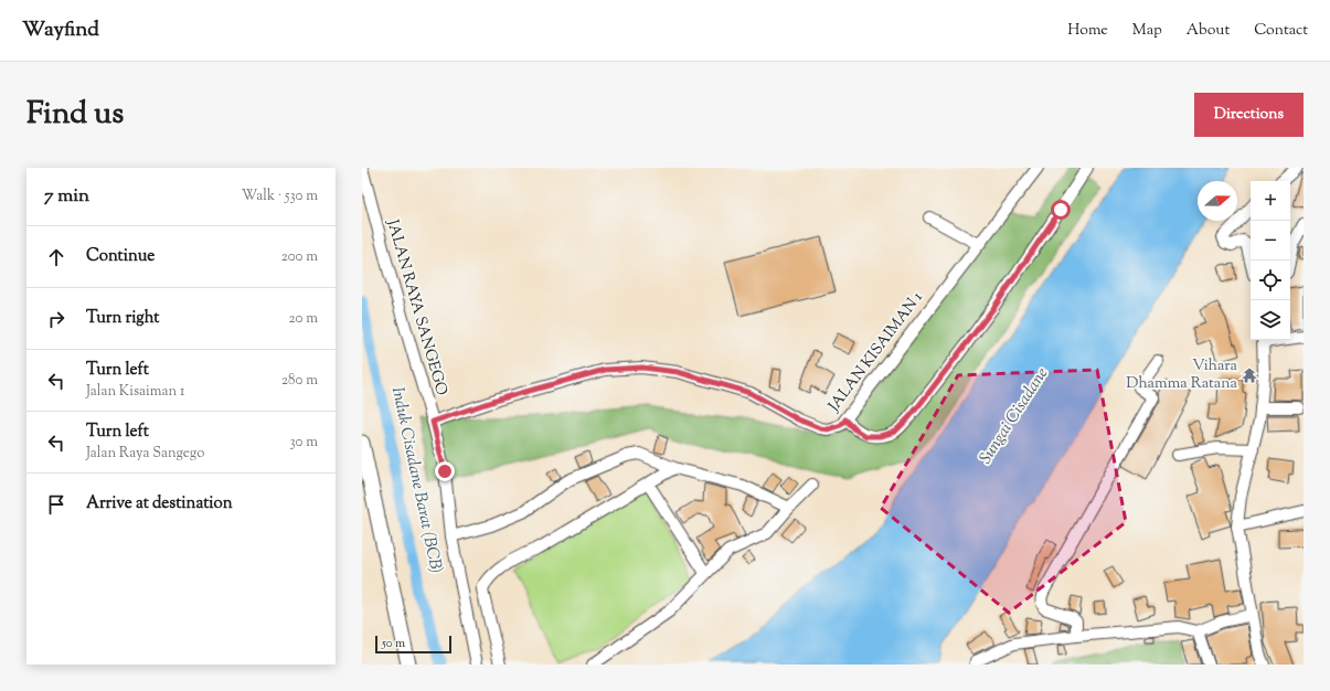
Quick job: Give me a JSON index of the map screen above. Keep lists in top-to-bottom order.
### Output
{
  "streets": {
    "street": ["JALAN RAYA SANGEGO", "JALAN KISAIMAN 1"]
  },
  "crossings": [
    ["JALAN RAYA SANGEGO", "JALAN KISAIMAN 1"]
  ],
  "water": ["Sungai Cisadane", "Induk Cisadane Barat (BCB)"],
  "places": {
    "temple": ["Vihara Dhamma Ratana"]
  },
  "scale_bar": "50 m",
  "north": "right",
  "page": {
    "header": "Wayfind",
    "nav": [
      "Home",
      "Map",
      "About",
      "Contact"
    ],
    "title": "Find us",
    "buttons": "Directions",
    "heading": ["7 min", "Walk · 530 m"],
    "map_buttons": ["+", "−"],
    "list": [
      ["Continue", "200 m"],
      ["Turn right", "20 m"],
      ["Turn left", "Jalan Kisaiman 1", "280 m"],
      ["Turn left", "Jalan Raya Sangego", "30 m"],
      "Arrive at destination"
    ],
    "scale": "50 m"
  }
}
